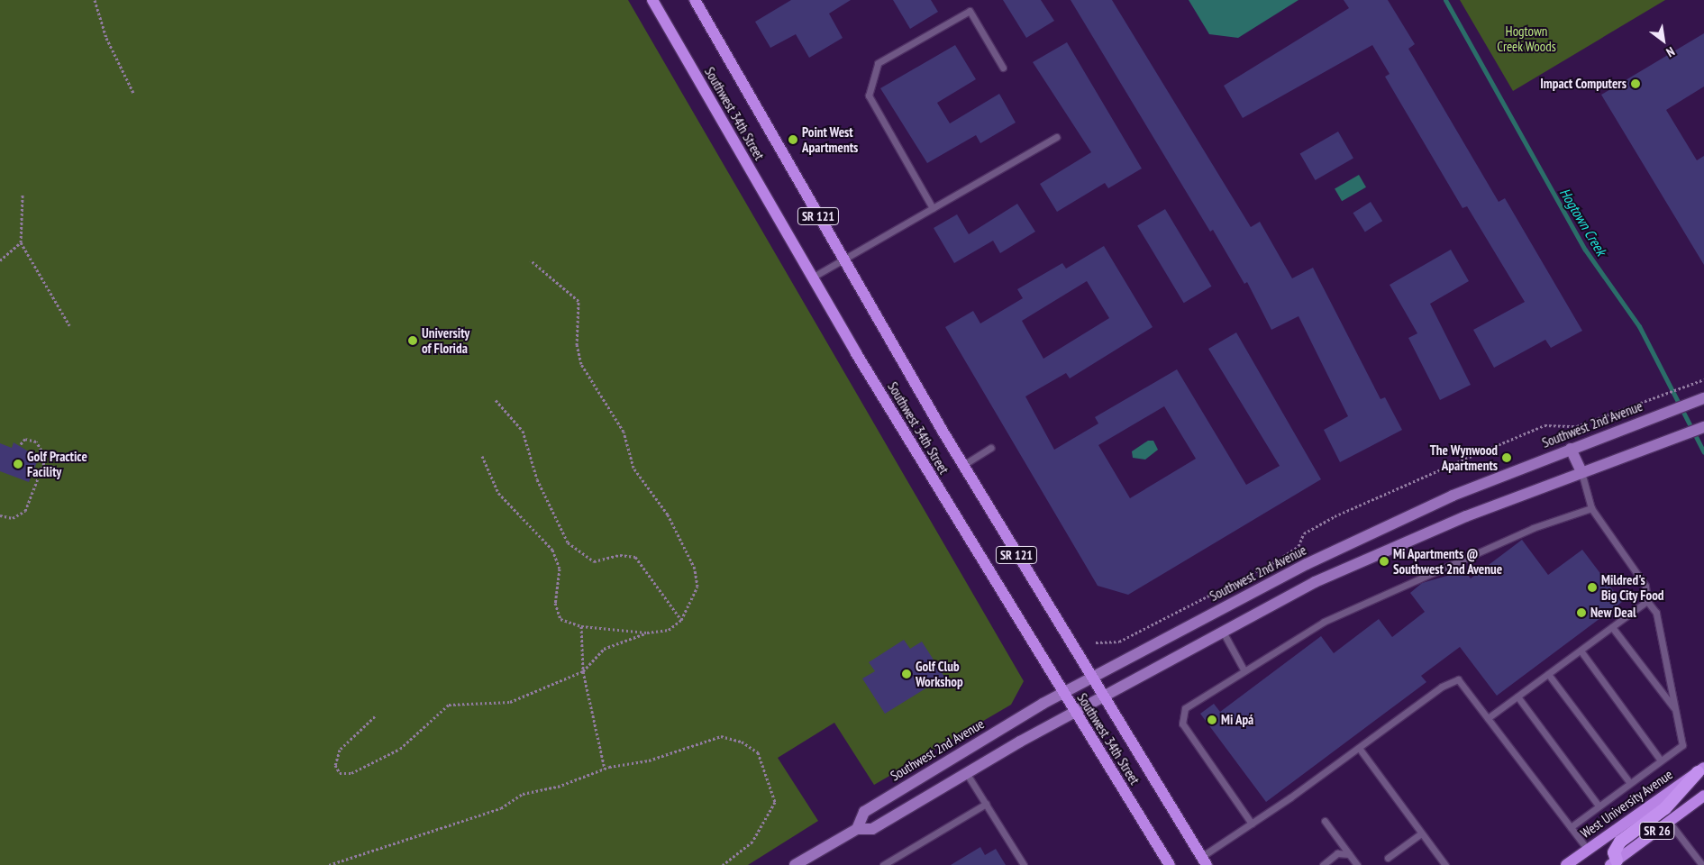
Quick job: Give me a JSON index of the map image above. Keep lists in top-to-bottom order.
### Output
{
  "streets": {
    "main road": [
      "Southwest 34th Street",
      "SR 121",
      "Southwest 2nd Avenue",
      "West University Avenue",
      "SR 26"
    ]
  },
  "crossings": [
    ["Southwest 34th Street", "Southwest 2nd Avenue"]
  ],
  "water": ["Hogtown Creek"],
  "parks": ["Hogtown Creek Woods"],
  "places": [
    "Impact Computers",
    "Point West Apartments",
    "University of Florida",
    "The Wynwood Apartments",
    "Golf Practice Facility",
    "Mi Apartments @ Southwest 2nd Avenue",
    "Mildred's Big City Food",
    "New Deal",
    "Golf Club Workshop",
    "Mi Apá"
  ],
  "north": "bottom right"
}
